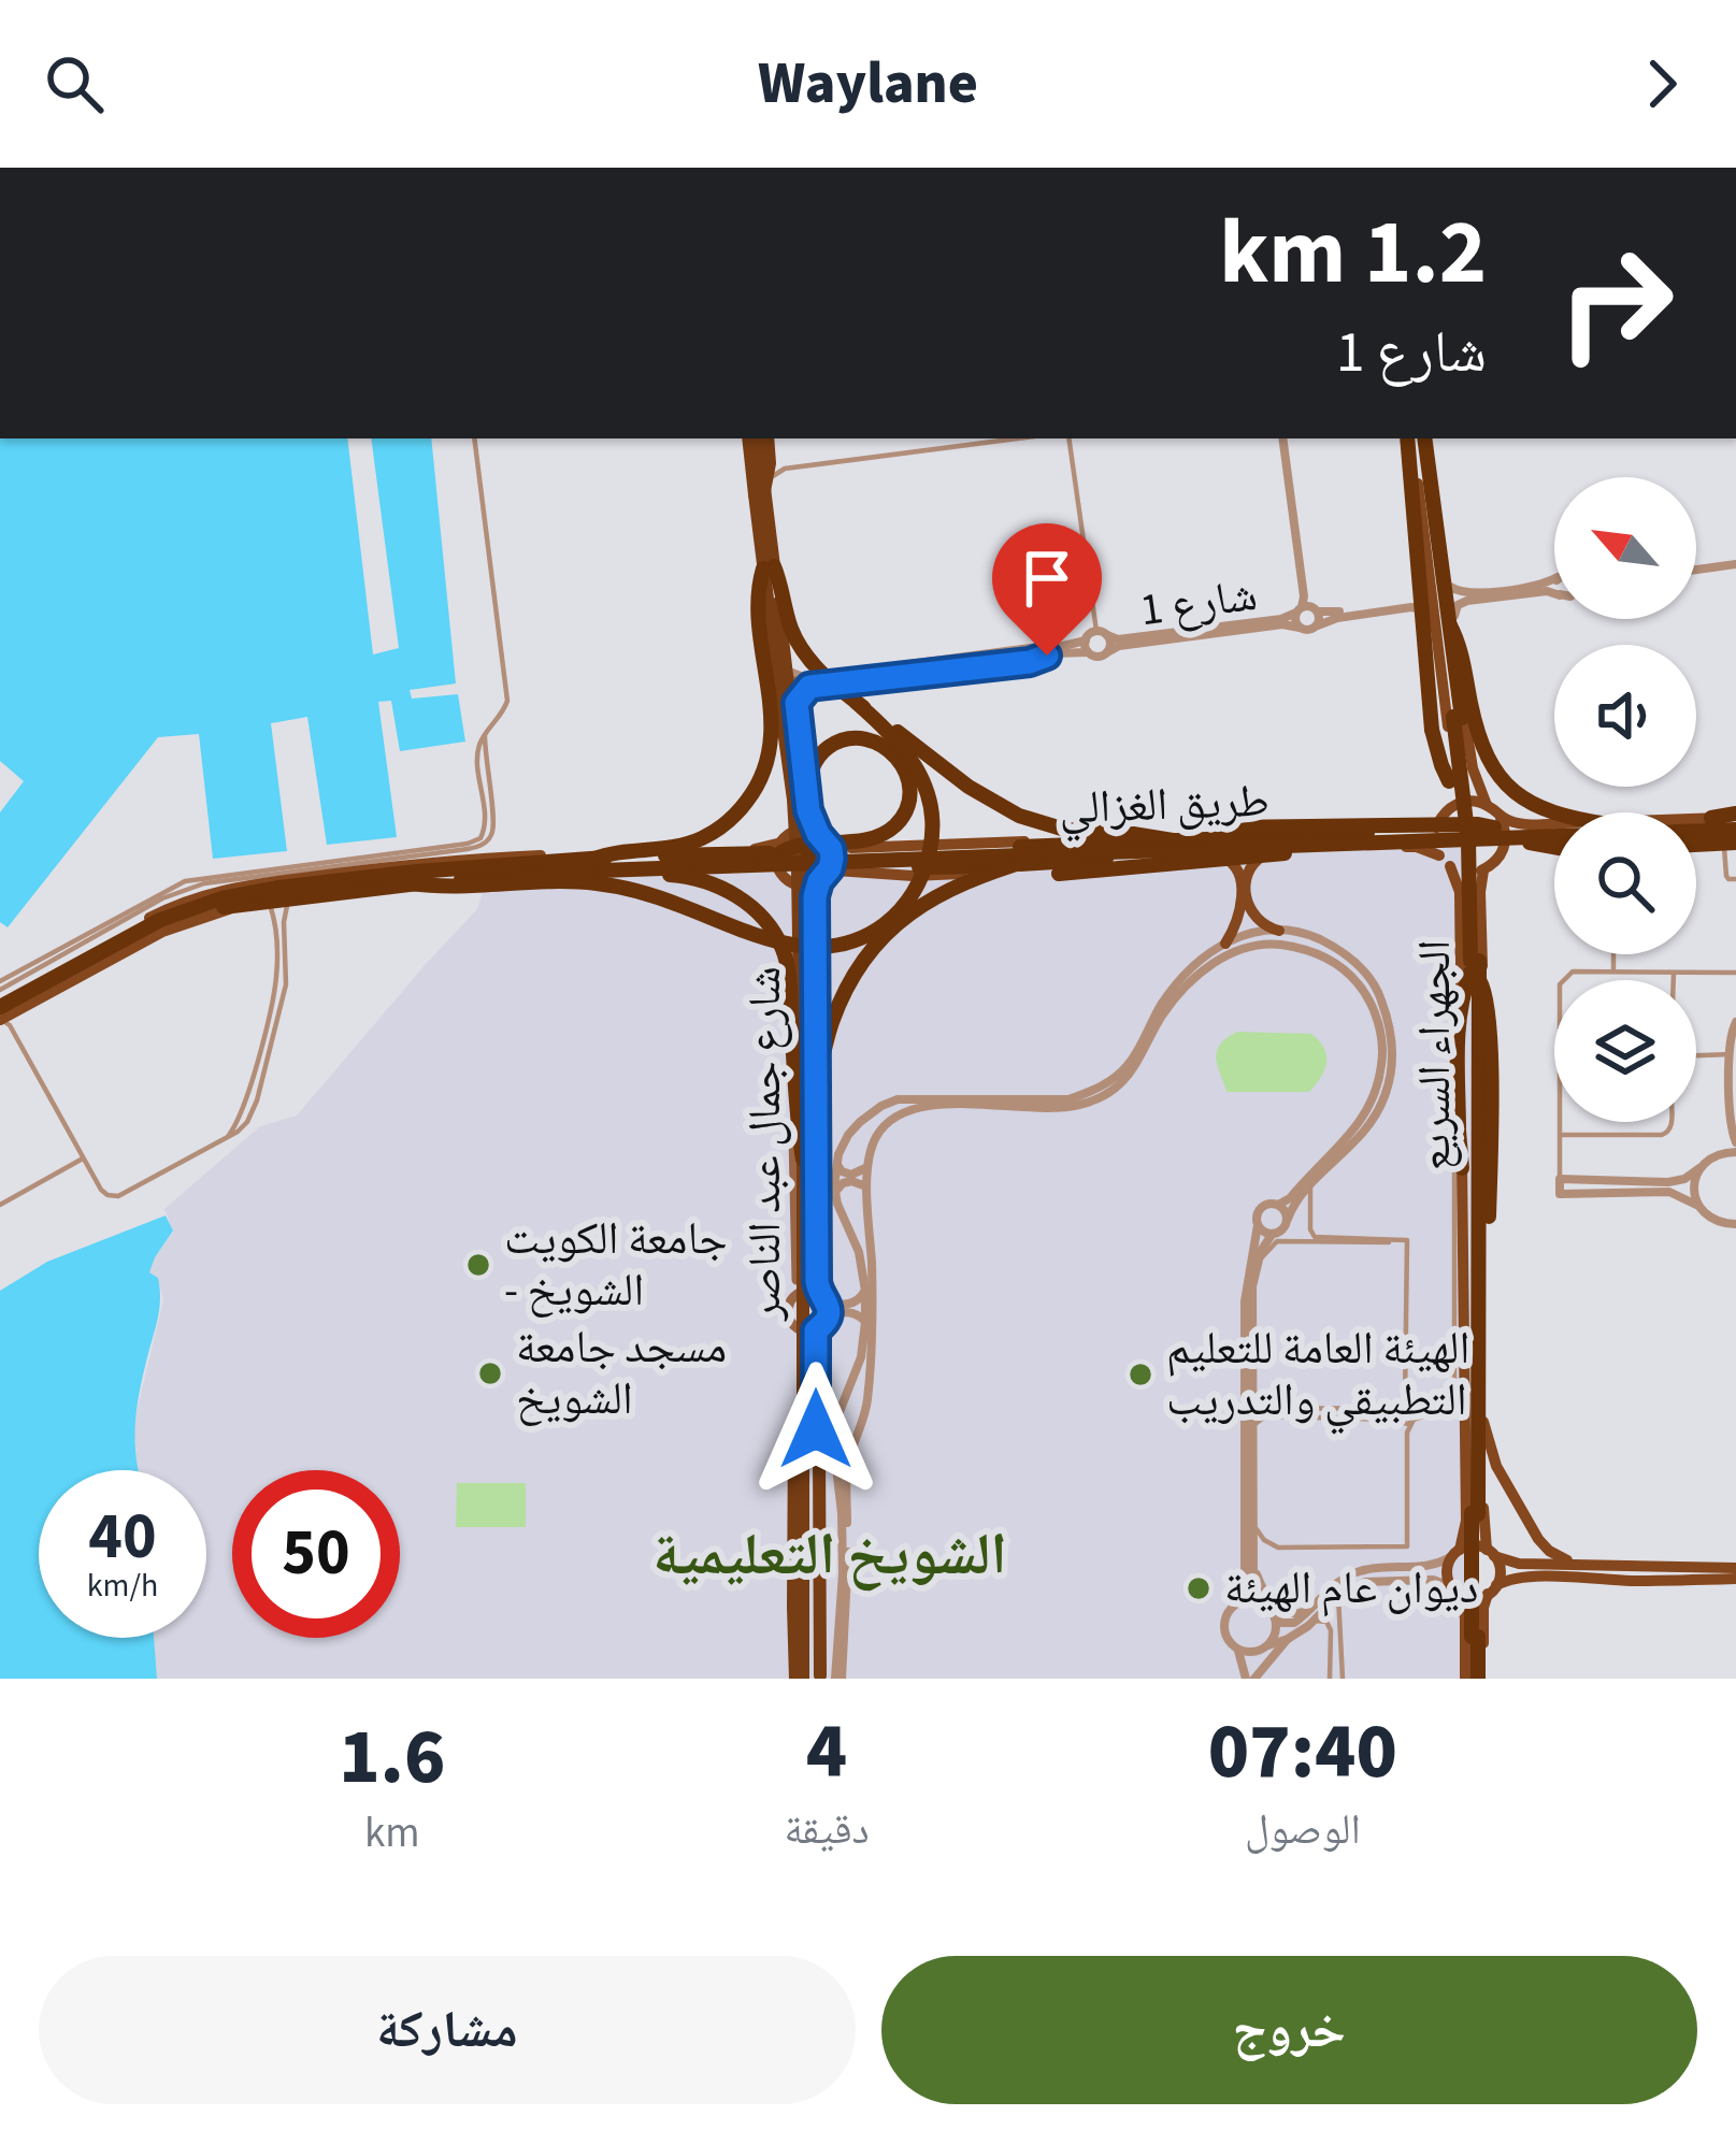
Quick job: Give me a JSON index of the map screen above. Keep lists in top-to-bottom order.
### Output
{
  "streets": {
    "highway": ["طريق الغزالي", "الجهراء السريع", "شارع جمال عبد الناصر"],
    "street": ["شارع 1"]
  },
  "districts": ["الشويخ التعليمية"],
  "places": [
    "جامعة الكويت - الشويخ",
    "مسجد جامعة الشويخ",
    "الهيئة العامة للتعليم التطبيقي والتدريب",
    "ديوان عام الهيئة"
  ],
  "north": "top left",
  "page": {
    "header": "Waylane",
    "turn": ["1.2 km", "شارع 1"],
    "speed": "40 km/h",
    "limit": "50",
    "eta": [
      "07:40",
      "الوصول",
      "4",
      "دقيقة",
      "1.6",
      "km"
    ],
    "buttons": ["خروج", "مشاركة"]
  }
}
